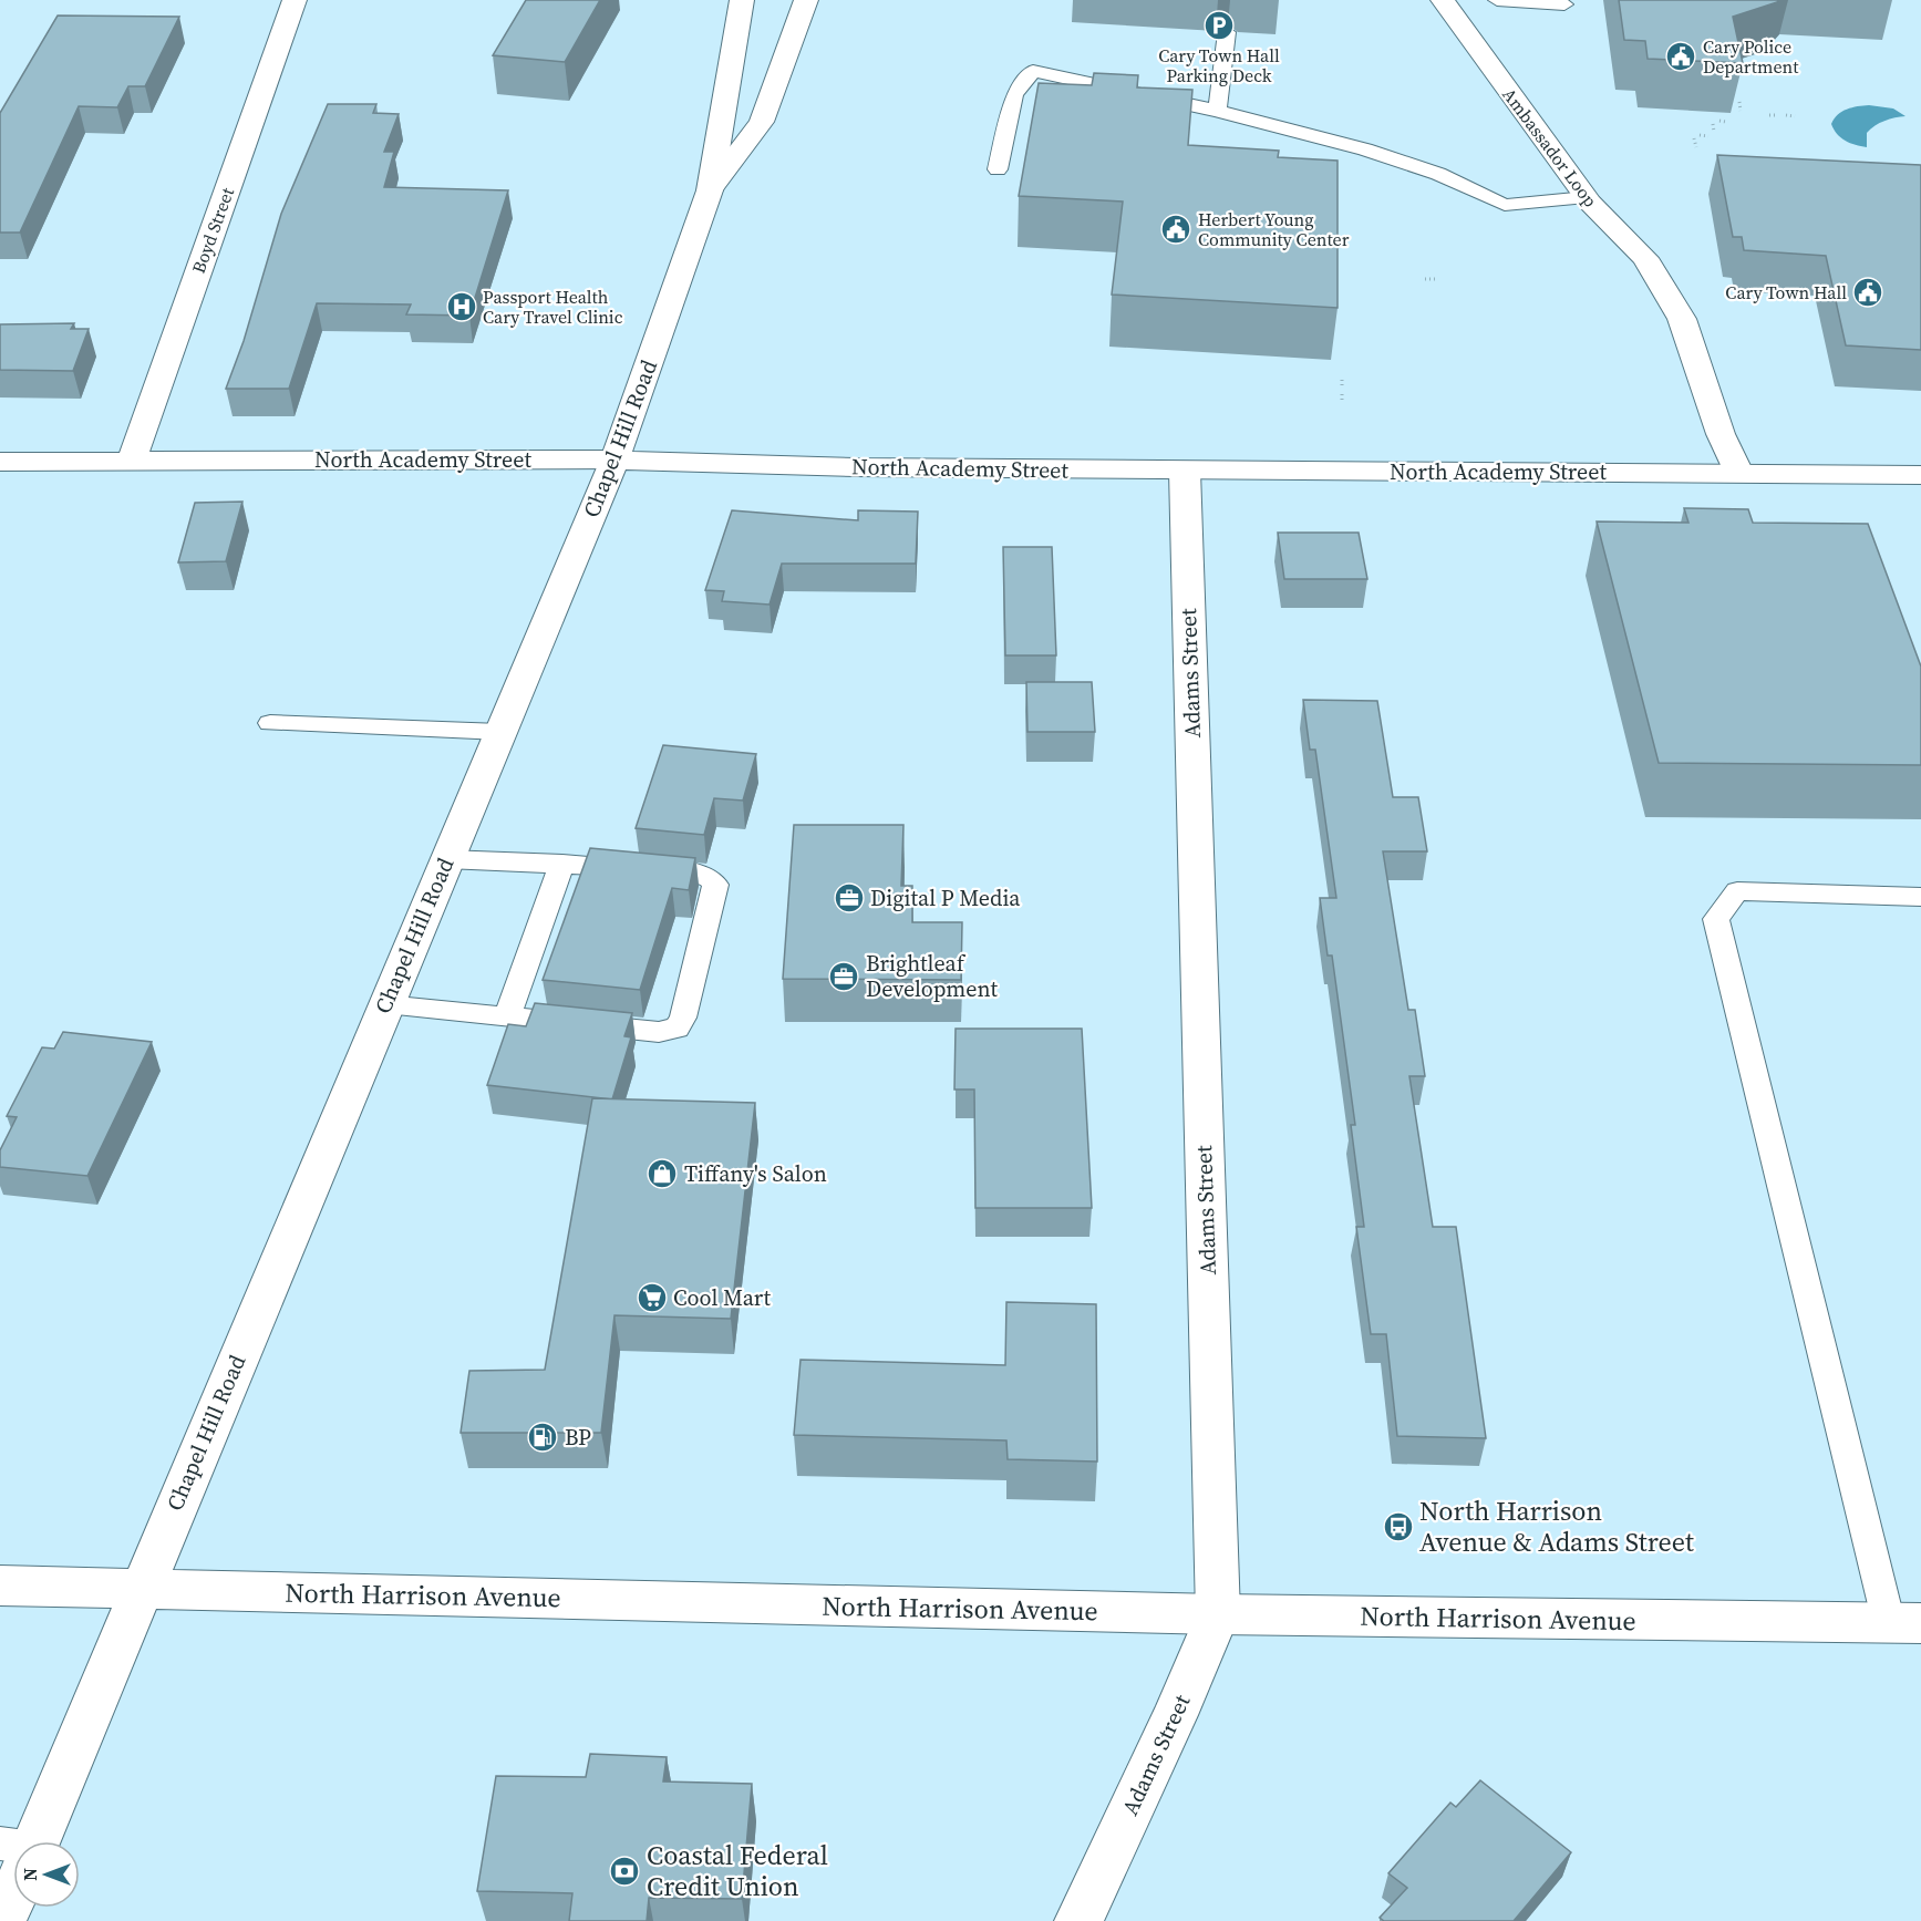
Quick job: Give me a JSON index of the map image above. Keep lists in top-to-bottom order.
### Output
{
  "streets": {
    "main road": [
      "Ambassador Loop",
      "Boyd Street",
      "Chapel Hill Road",
      "North Academy Street",
      "Adams Street",
      "North Harrison Avenue"
    ]
  },
  "crossings": [
    ["Ambassador Loop", "North Academy Street"],
    ["Boyd Street", "North Academy Street"],
    ["Chapel Hill Road", "North Academy Street"],
    ["Chapel Hill Road", "North Harrison Avenue"],
    ["North Academy Street", "Adams Street"],
    ["Adams Street", "North Harrison Avenue"]
  ],
  "places": {
    "parking": ["Cary Town Hall Parking Deck"],
    "public building": ["Cary Police Department", "Herbert Young Community Center", "Cary Town Hall"],
    "hospital": ["Passport Health Cary Travel Clinic"],
    "office": ["Digital P Media", "Brightleaf Development"],
    "shop": ["Tiffany's Salon"],
    "supermarket": ["Cool Mart"],
    "fuel station": ["BP"],
    "bus stop": ["North Harrison Avenue & Adams Street"],
    "bank": ["Coastal Federal Credit Union"]
  },
  "north": "left"
}
